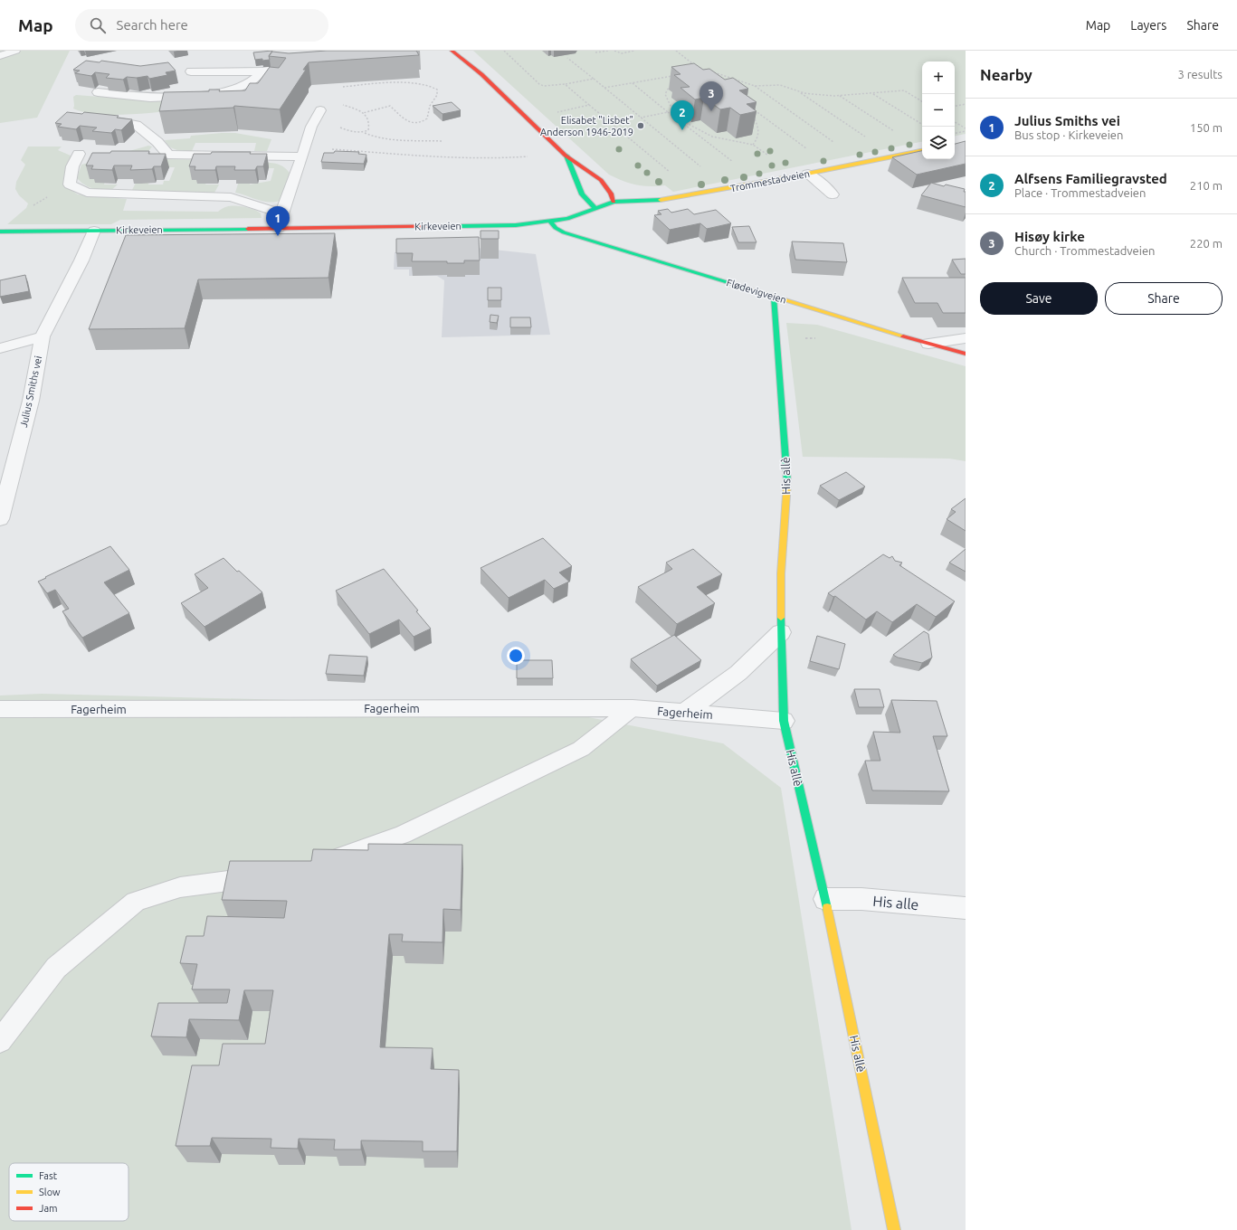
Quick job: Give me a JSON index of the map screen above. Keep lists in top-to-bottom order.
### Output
{
  "streets": {
    "main road": [
      "Trommestadveien",
      "Kirkeveien",
      "Flødevigveien",
      "His allè"
    ],
    "street": ["Julius Smiths vei", "Fagerheim", "His alle"]
  },
  "crossings": [
    ["Trommestadveien", "Kirkeveien"],
    ["Kirkeveien", "Flødevigveien"],
    ["Kirkeveien", "Julius Smiths vei"],
    ["Flødevigveien", "His allè"],
    ["His allè", "Fagerheim"],
    ["His allè", "His alle"]
  ],
  "places": ["Elisabet \"Lisbet\" Anderson 1946-2019"],
  "legend": ["Fast", "Slow", "Jam"],
  "page": {
    "header": "Map",
    "search": "Search here",
    "nav": ["Map", "Layers", "Share"],
    "heading": ["Nearby", "3 results"],
    "map_buttons": ["+", "−"],
    "pins": ["3", "2", "1"],
    "list": [
      {
        "mark": "1",
        "name": "Julius Smiths vei",
        "note": "Bus stop · Kirkeveien",
        "value": "150 m"
      },
      {
        "mark": "2",
        "name": "Alfsens Familiegravsted",
        "note": "Place · Trommestadveien",
        "value": "210 m"
      },
      {
        "mark": "3",
        "name": "Hisøy kirke",
        "note": "Church · Trommestadveien",
        "value": "220 m"
      }
    ],
    "buttons": ["Save", "Share"]
  }
}
